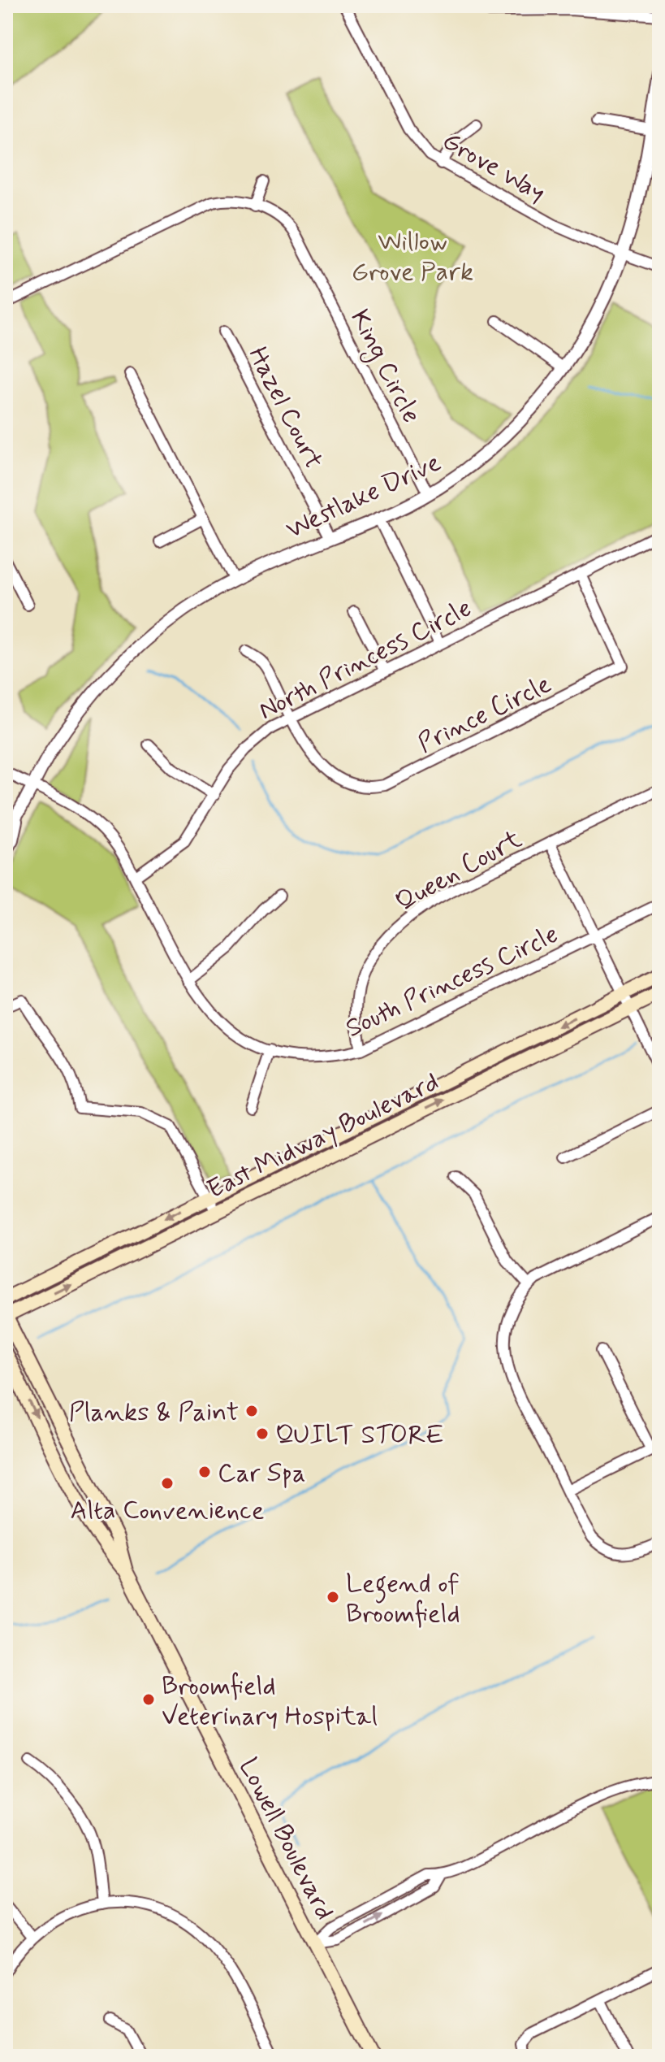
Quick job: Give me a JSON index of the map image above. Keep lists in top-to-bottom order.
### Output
{
  "streets": {
    "main road": ["East Midway Boulevard", "Lowell Boulevard"],
    "street": [
      "Grove Way",
      "King Circle",
      "Hazel Court",
      "Westlake Drive",
      "North Princess Circle",
      "Prince Circle",
      "Queen Court",
      "South Princess Circle"
    ]
  },
  "crossings": [
    ["Grove Way", "Westlake Drive"],
    ["King Circle", "Westlake Drive"],
    ["Hazel Court", "Westlake Drive"],
    ["Westlake Drive", "South Princess Circle"],
    ["North Princess Circle", "Prince Circle"],
    ["North Princess Circle", "South Princess Circle"],
    ["Queen Court", "South Princess Circle"],
    ["East Midway Boulevard", "Lowell Boulevard"]
  ],
  "parks": ["Willow Grove Park"],
  "places": [
    "Planks & Paint",
    "QUILT STORE",
    "Car Spa",
    "Alta Convenience",
    "Legend of Broomfield",
    "Broomfield Veterinary Hospital"
  ]
}
